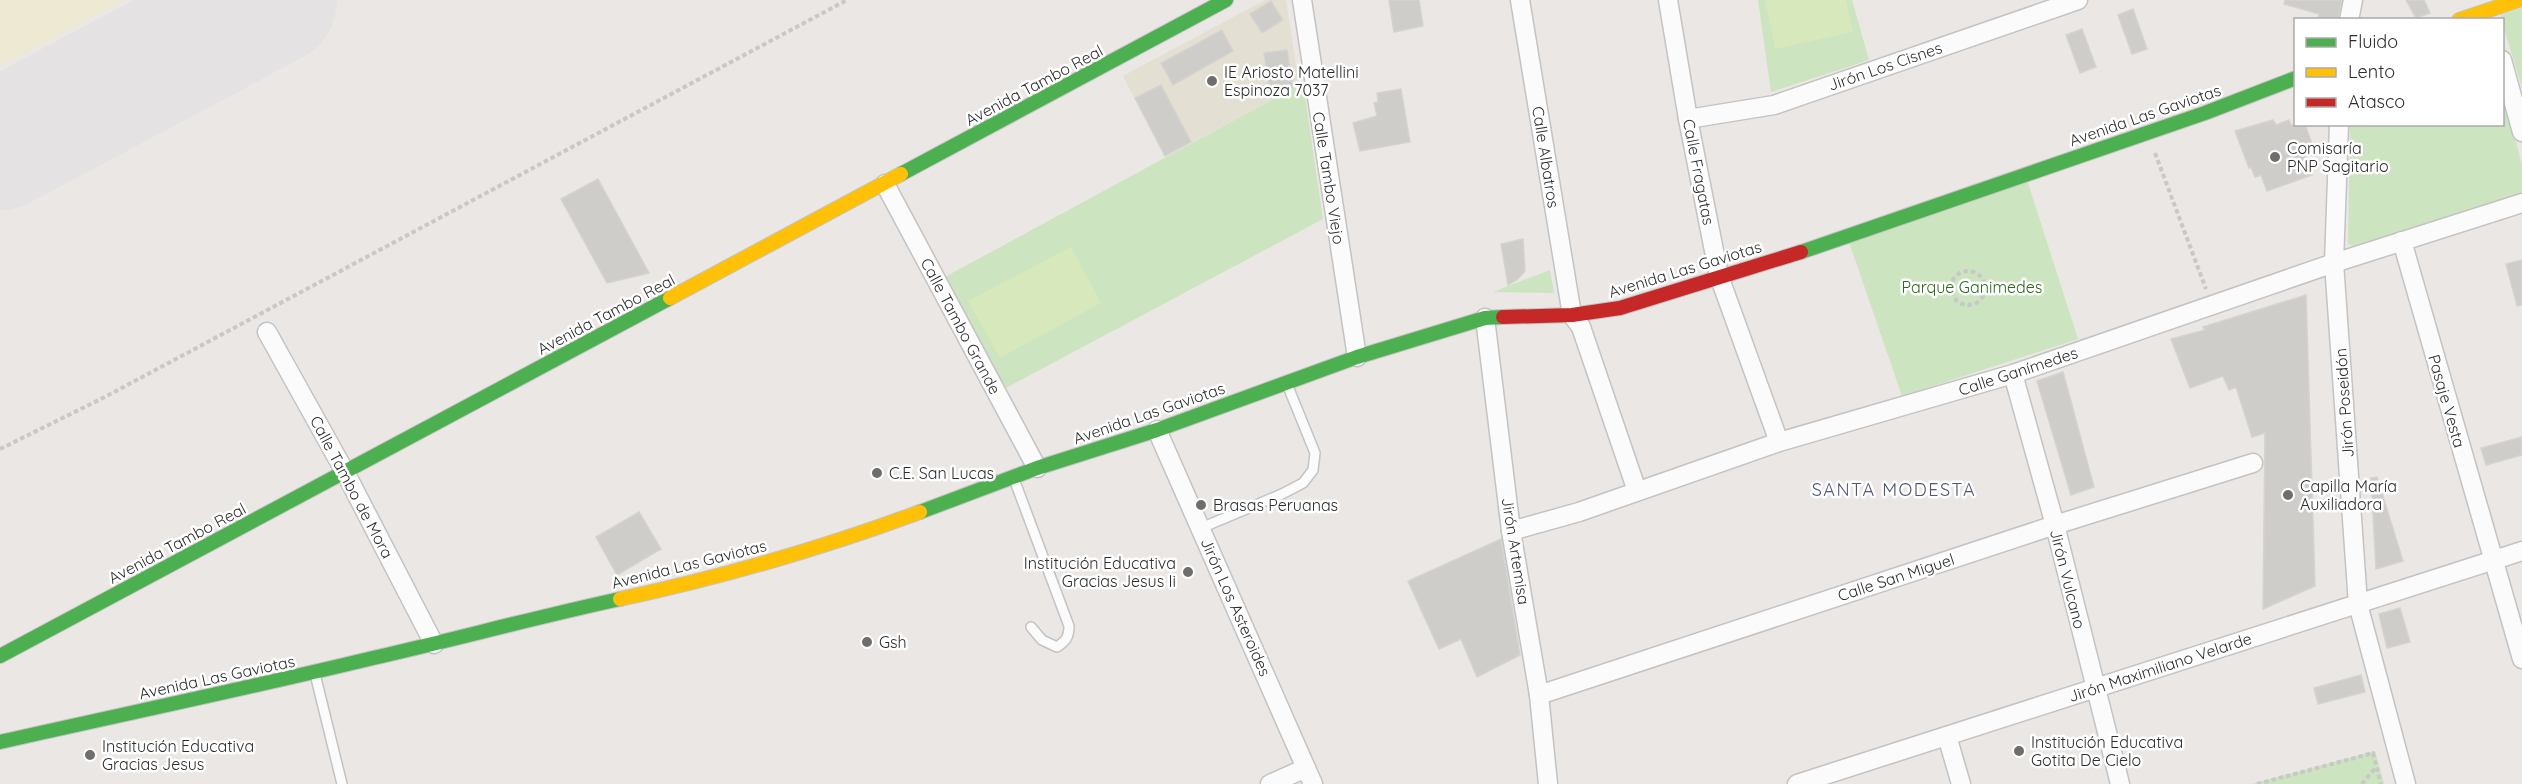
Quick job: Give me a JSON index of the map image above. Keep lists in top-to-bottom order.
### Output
{
  "streets": {
    "street": [
      "Jirón Los Cisnes",
      "Avenida Tambo Real",
      "Avenida Las Gaviotas",
      "Calle Albatros",
      "Calle Fragatas",
      "Calle Tambo Viejo",
      "Calle Tambo Grande",
      "Calle Ganímedes",
      "Pasaje Vesta",
      "Jirón Poseidón",
      "Calle Tambo de Mora",
      "Jirón Artemisa",
      "Calle San Miguel",
      "Jirón Vulcano",
      "Jirón Los Asteroides",
      "Jirón Maximiliano Velarde"
    ]
  },
  "crossings": [
    ["Jirón Los Cisnes", "Calle Fragatas"],
    ["Avenida Tambo Real", "Calle Tambo Grande"],
    ["Avenida Tambo Real", "Calle Tambo de Mora"],
    ["Avenida Las Gaviotas", "Calle Albatros"],
    ["Avenida Las Gaviotas", "Calle Fragatas"],
    ["Avenida Las Gaviotas", "Calle Tambo Viejo"],
    ["Avenida Las Gaviotas", "Calle Tambo Grande"],
    ["Avenida Las Gaviotas", "Calle Tambo de Mora"],
    ["Avenida Las Gaviotas", "Jirón Artemisa"],
    ["Avenida Las Gaviotas", "Jirón Los Asteroides"],
    ["Calle Albatros", "Calle Ganímedes"],
    ["Calle Fragatas", "Calle Ganímedes"],
    ["Calle Ganímedes", "Pasaje Vesta"],
    ["Calle Ganímedes", "Jirón Poseidón"],
    ["Calle Ganímedes", "Jirón Artemisa"],
    ["Calle Ganímedes", "Jirón Vulcano"],
    ["Pasaje Vesta", "Jirón Maximiliano Velarde"],
    ["Jirón Poseidón", "Jirón Maximiliano Velarde"],
    ["Jirón Artemisa", "Calle San Miguel"],
    ["Calle San Miguel", "Jirón Vulcano"],
    ["Jirón Vulcano", "Jirón Maximiliano Velarde"]
  ],
  "districts": ["SANTA MODESTA"],
  "parks": ["Parque Ganimedes"],
  "places": [
    "IE Ariosto Matellini Espinoza 7037",
    "Comisaría PNP Sagitario",
    "C.E. San Lucas",
    "Capilla María Auxiliadora",
    "Brasas Peruanas",
    "Institución Educativa Gracias Jesus Ii",
    "Gsh",
    "Institución Educativa Gotita De Cielo",
    "Institución Educativa Gracias Jesus"
  ],
  "legend": ["Fluido", "Lento", "Atasco"]
}
